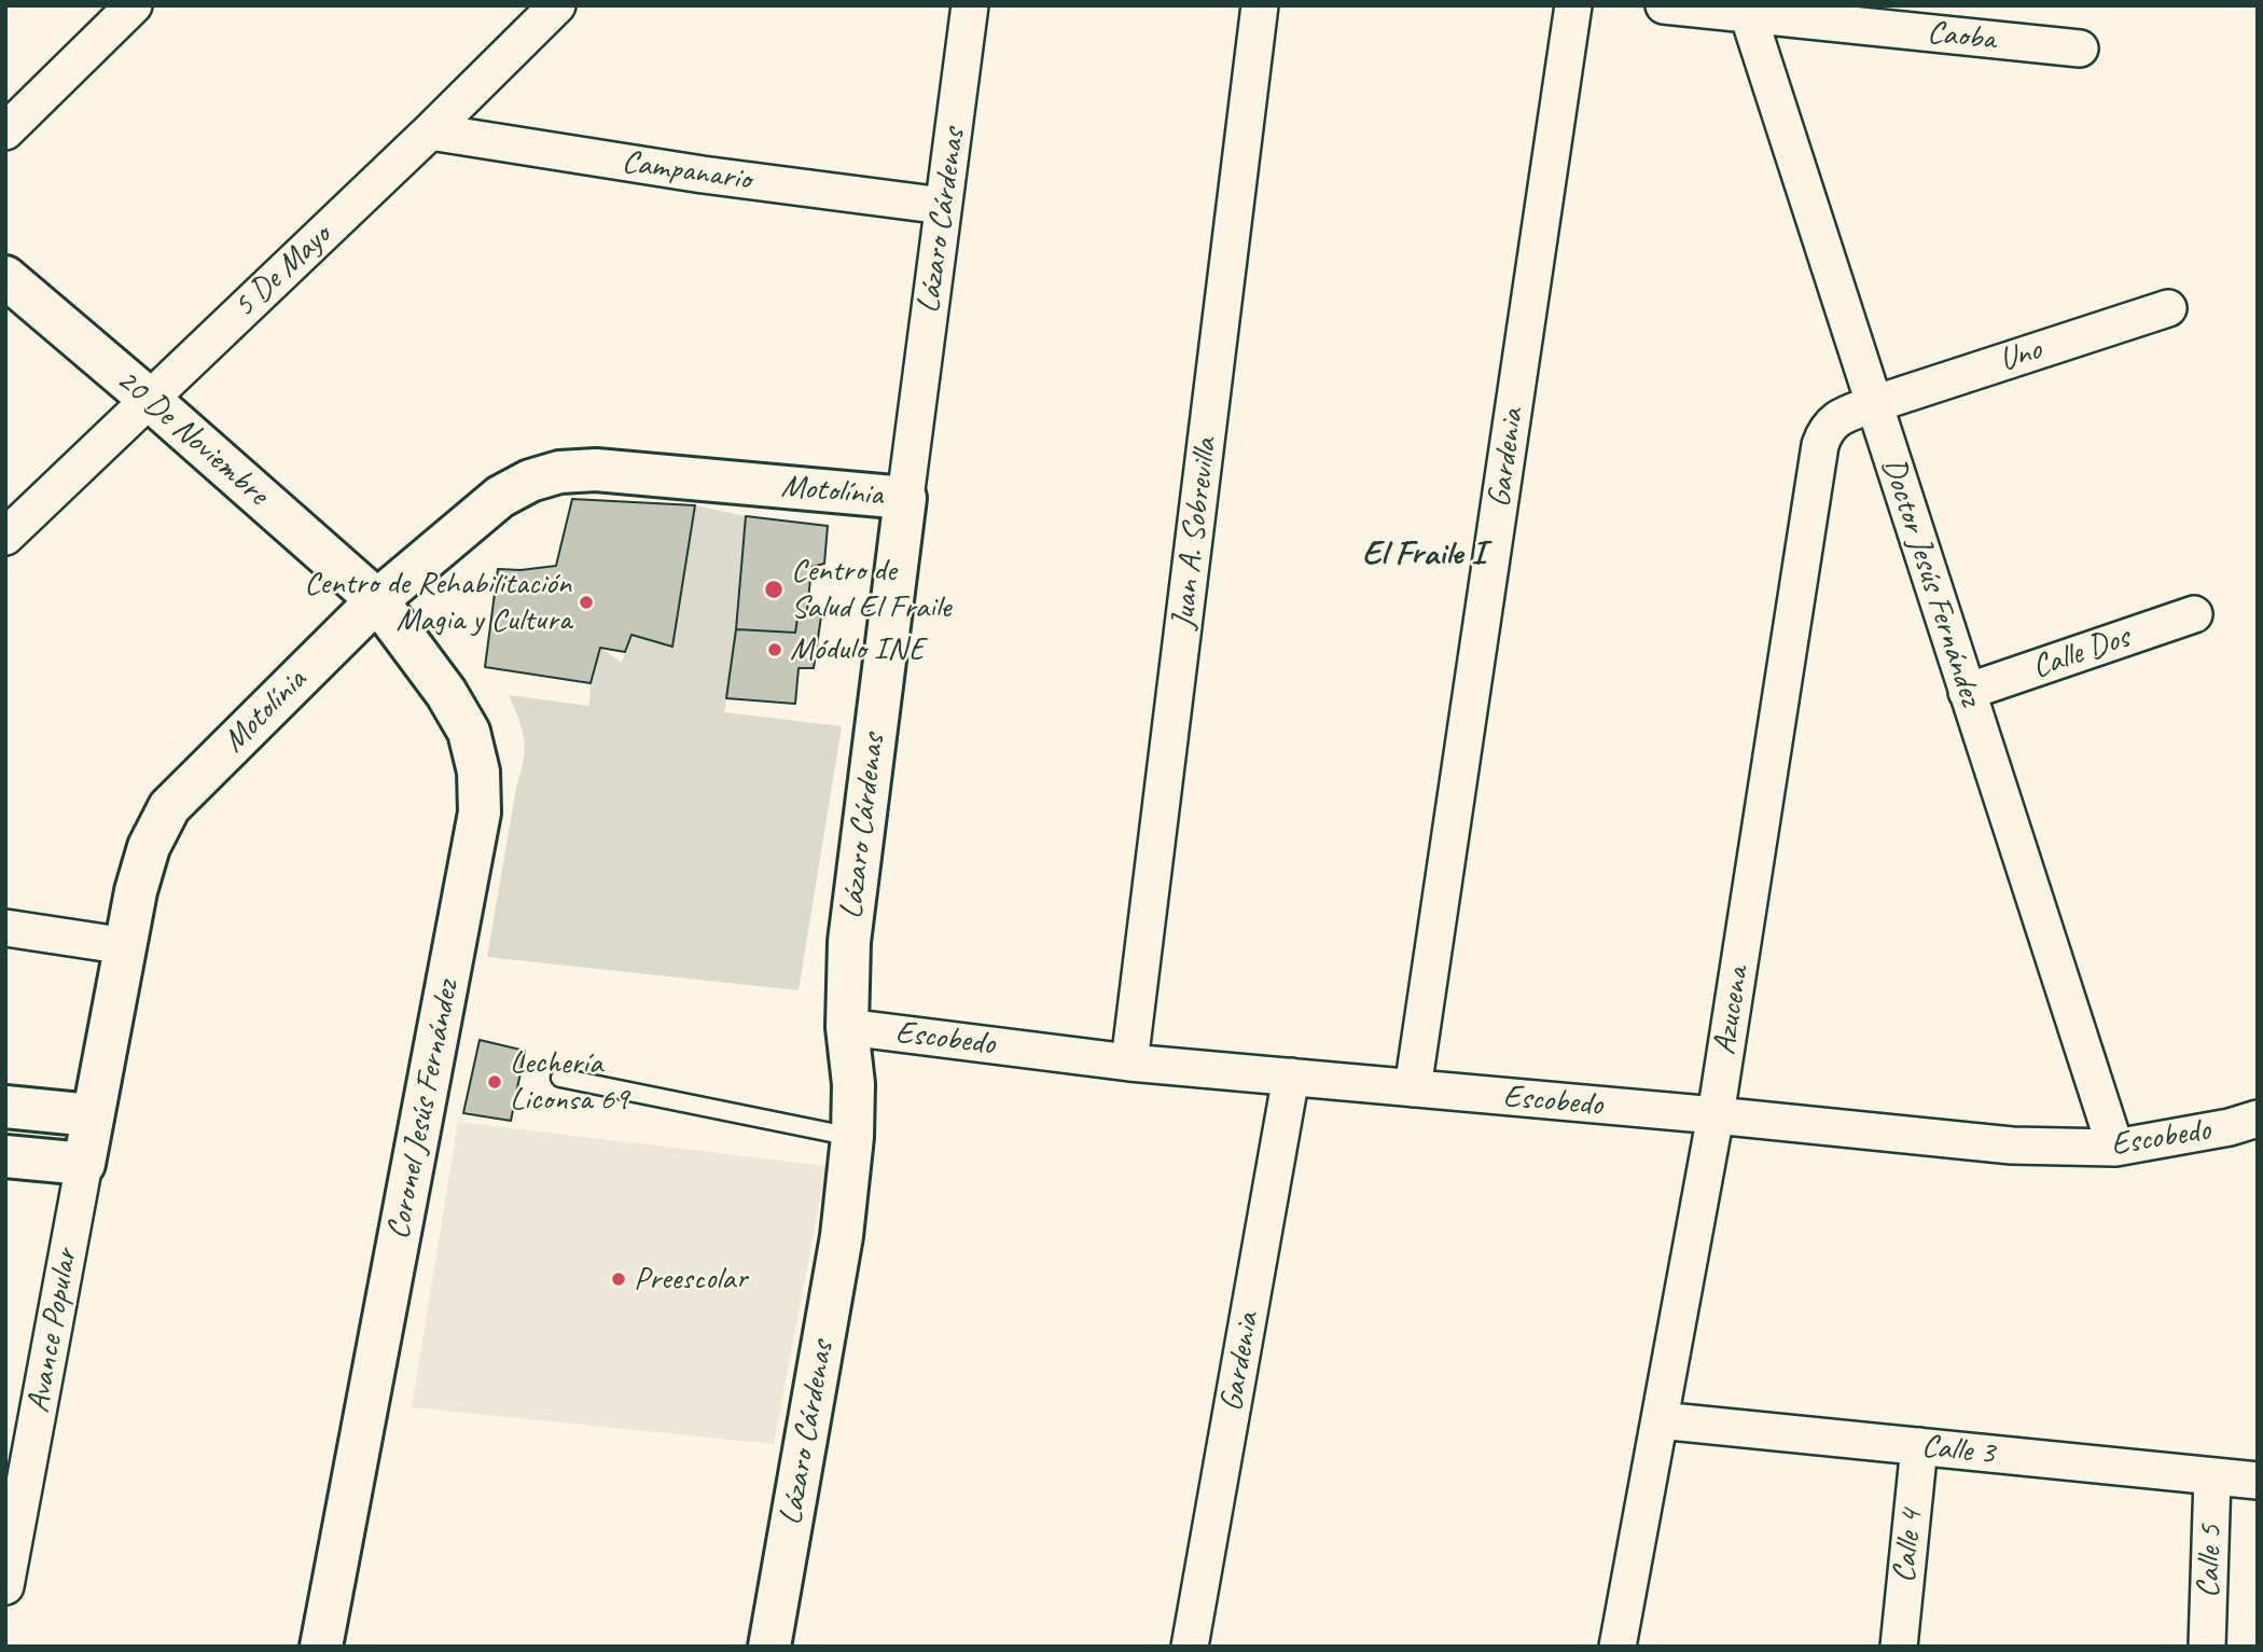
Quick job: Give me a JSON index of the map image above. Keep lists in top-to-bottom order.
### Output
{
  "streets": {
    "street": [
      "Caoba",
      "Campanario",
      "Lázaro Cárdenas",
      "5 De Mayo",
      "Uno",
      "20 De Noviembre",
      "Gardenia",
      "Motolínia",
      "Juan A. Sobrevilla",
      "Doctor Jesús Fernández",
      "Calle Dos",
      "Azucena",
      "Escobedo",
      "Coronel Jesús Fernández",
      "Avance Popular",
      "Calle 3",
      "Calle 4",
      "Calle 5"
    ]
  },
  "crossings": [
    ["Caoba", "Doctor Jesús Fernández"],
    ["Campanario", "Lázaro Cárdenas"],
    ["Campanario", "5 De Mayo"],
    ["Lázaro Cárdenas", "Motolínia"],
    ["Lázaro Cárdenas", "Escobedo"],
    ["5 De Mayo", "20 De Noviembre"],
    ["Uno", "Doctor Jesús Fernández"],
    ["Uno", "Azucena"],
    ["20 De Noviembre", "Motolínia"],
    ["20 De Noviembre", "Coronel Jesús Fernández"],
    ["Gardenia", "Escobedo"],
    ["Motolínia", "Coronel Jesús Fernández"],
    ["Motolínia", "Avance Popular"],
    ["Juan A. Sobrevilla", "Escobedo"],
    ["Doctor Jesús Fernández", "Calle Dos"],
    ["Doctor Jesús Fernández", "Azucena"],
    ["Doctor Jesús Fernández", "Escobedo"],
    ["Azucena", "Escobedo"],
    ["Azucena", "Calle 3"],
    ["Calle 3", "Calle 4"],
    ["Calle 3", "Calle 5"]
  ],
  "districts": ["El Fraile I"],
  "places": [
    "Centro de Salud El Fraile",
    "Centro de Rehabilitación Magia y Cultura",
    "Módulo INE",
    "Lechería Liconsa 69",
    "Preescolar"
  ]
}
